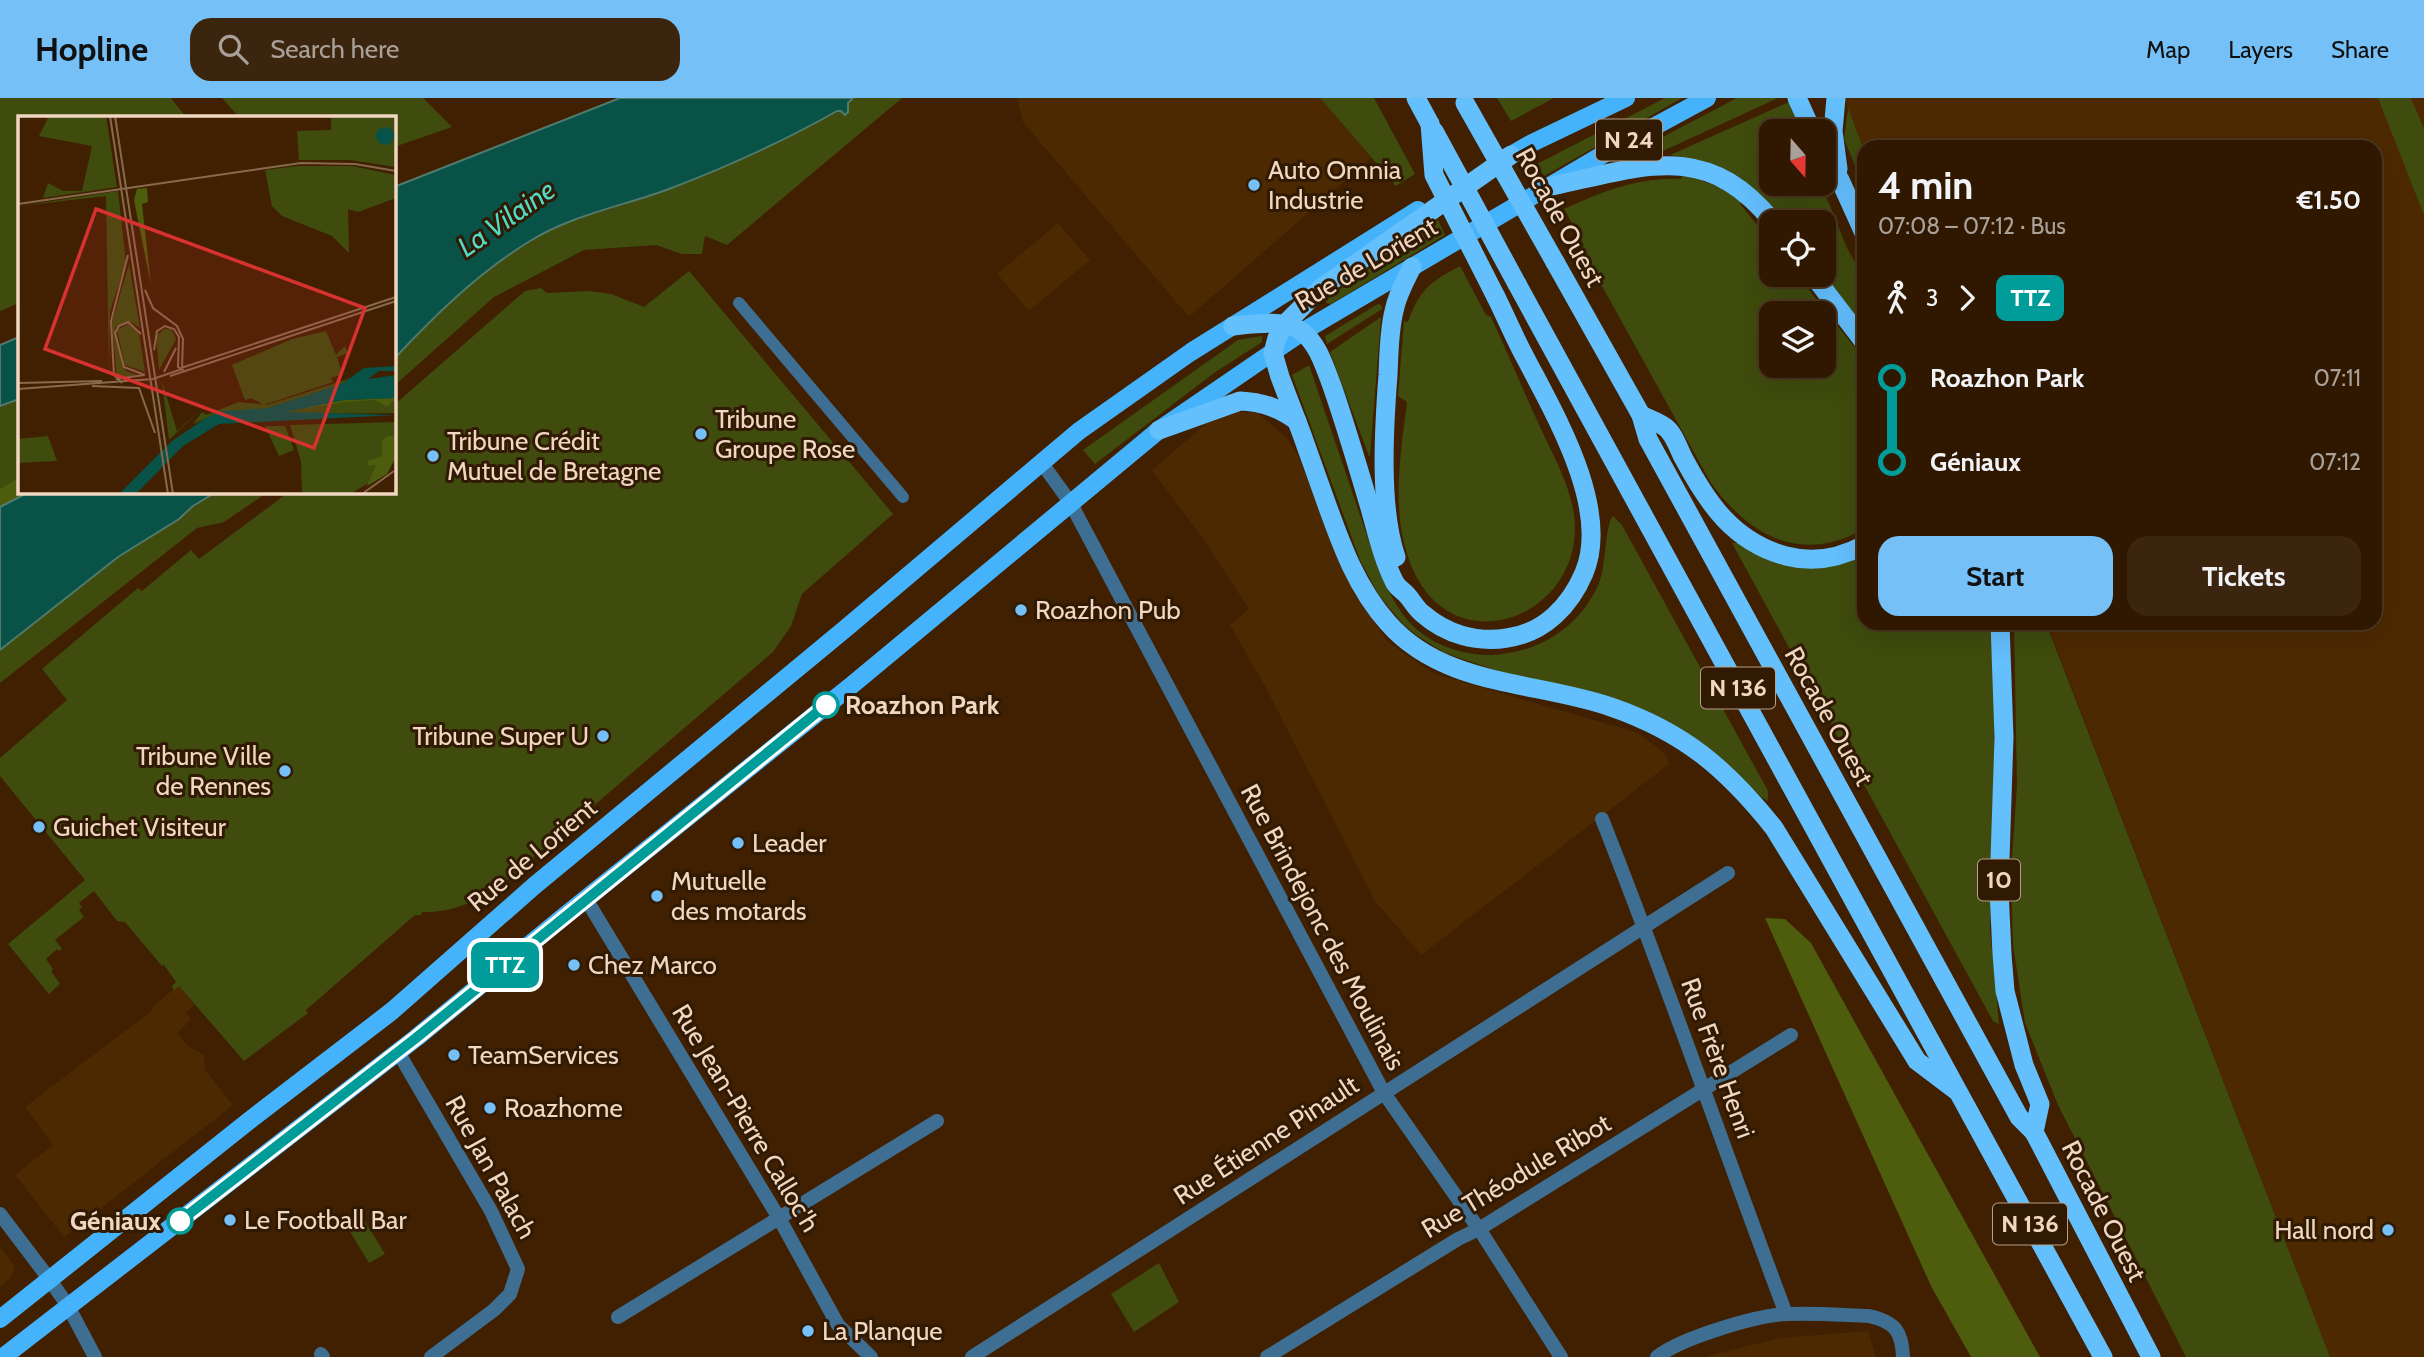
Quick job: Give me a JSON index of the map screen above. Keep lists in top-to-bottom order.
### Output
{
  "streets": {
    "highway": ["Rocade Ouest", "N 136", "10"],
    "main road": ["N 24", "Rue de Lorient"],
    "street": [
      "Rue Brindejonc des Moulinais",
      "Rue Frère Henri",
      "Rue Jean-Pierre Calloc'h",
      "Rue Étienne Pinault",
      "Rue Jan Palach",
      "Rue Théodule Ribot"
    ]
  },
  "crossings": [
    ["Rocade Ouest", "10"],
    ["Rue Brindejonc des Moulinais", "Rue Étienne Pinault"],
    ["Rue Brindejonc des Moulinais", "Rue Théodule Ribot"],
    ["Rue Frère Henri", "Rue Étienne Pinault"],
    ["Rue Frère Henri", "Rue Théodule Ribot"]
  ],
  "water": ["La Vilaine"],
  "places": [
    "Auto Omnia Industrie",
    "Tribune Groupe Rose",
    "Tribune Crédit Mutuel de Bretagne",
    "Roazhon Pub",
    "Roazhon Park",
    "Tribune Super U",
    "Tribune Ville de Rennes",
    "Guichet Visiteur",
    "Leader",
    "Mutuelle des motards",
    "Chez Marco",
    "TeamServices",
    "Roazhome",
    "Le Football Bar",
    "Géniaux",
    "Hall nord",
    "La Planque"
  ],
  "lines": ["bus line TTZ"],
  "north": "bottom",
  "page": {
    "header": "Hopline",
    "search": "Search here",
    "nav": ["Map", "Layers", "Share"],
    "on_map": "TTZ",
    "heading": ["4 min", "07:08 – 07:12 · Bus", "€1.50"],
    "legs": ["3", "TTZ"],
    "list": [
      {
        "name": "Roazhon Park",
        "value": "07:11"
      },
      {
        "name": "Géniaux",
        "value": "07:12"
      }
    ],
    "buttons": ["Start", "Tickets"]
  }
}
